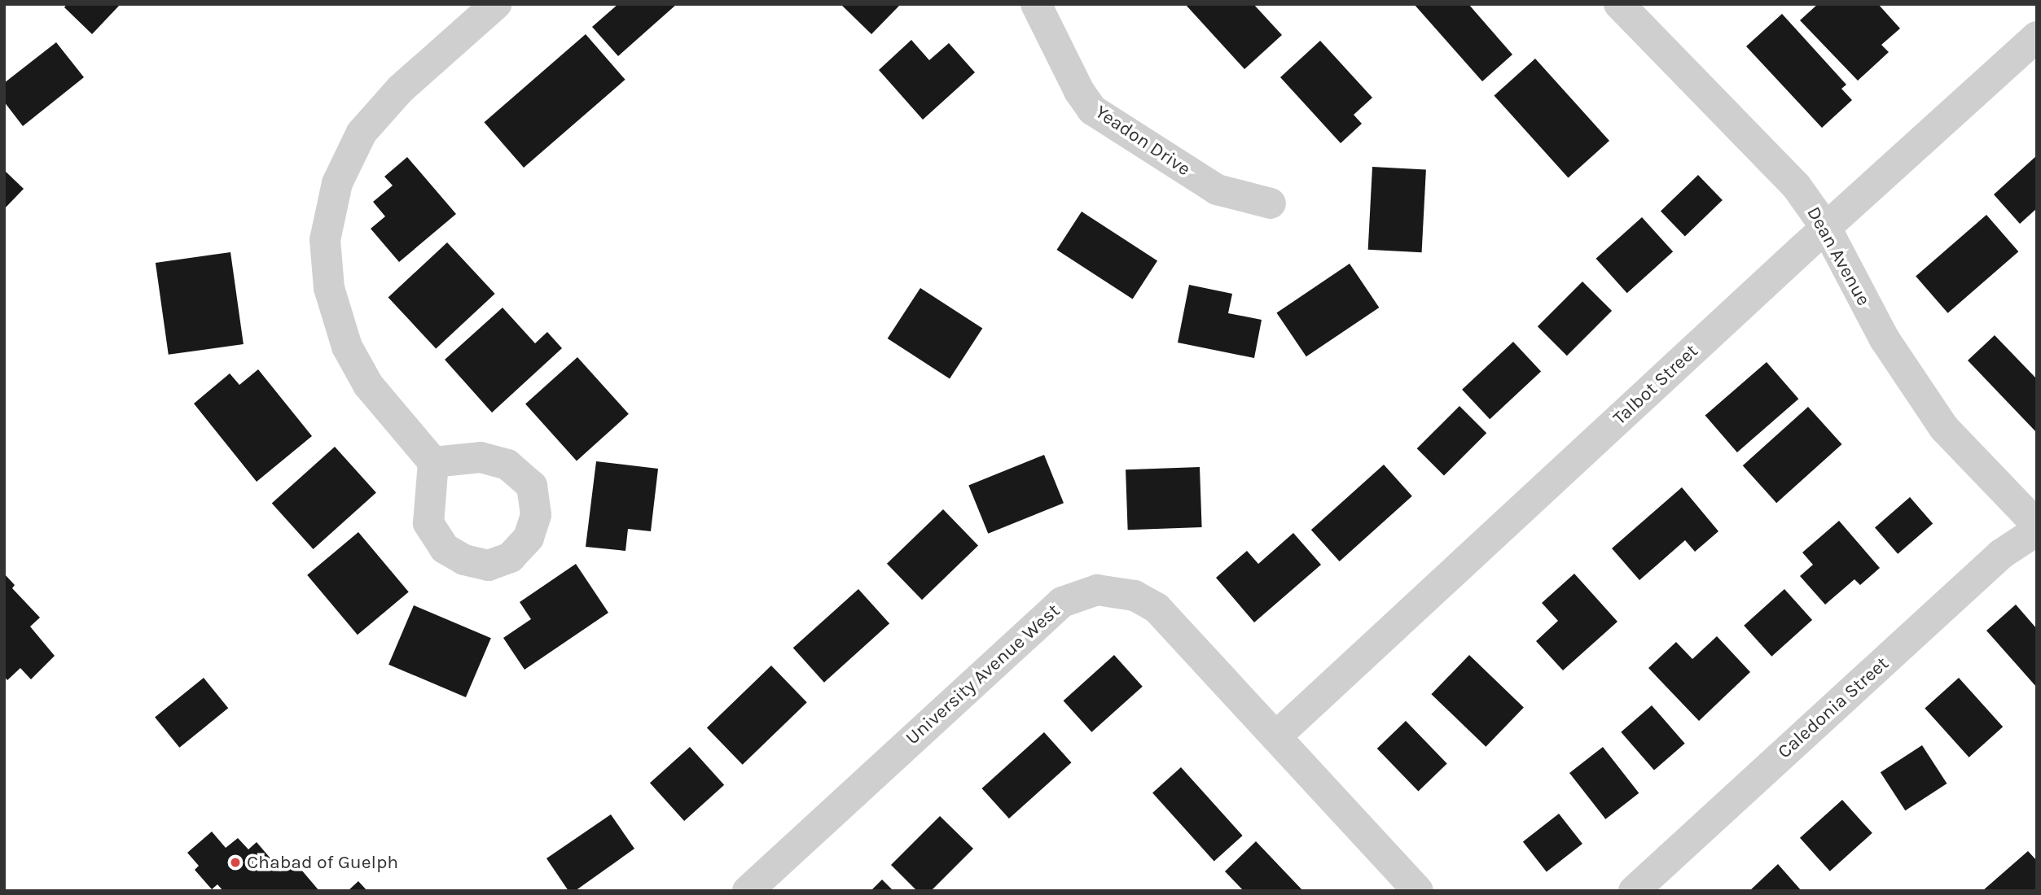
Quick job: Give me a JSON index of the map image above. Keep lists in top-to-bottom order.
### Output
{
  "streets": {
    "street": [
      "Yeadon Drive",
      "Dean Avenue",
      "Talbot Street",
      "University Avenue West",
      "Caledonia Street"
    ]
  },
  "crossings": [
    ["Dean Avenue", "Talbot Street"],
    ["Talbot Street", "University Avenue West"]
  ],
  "places": ["Chabad of Guelph"]
}
